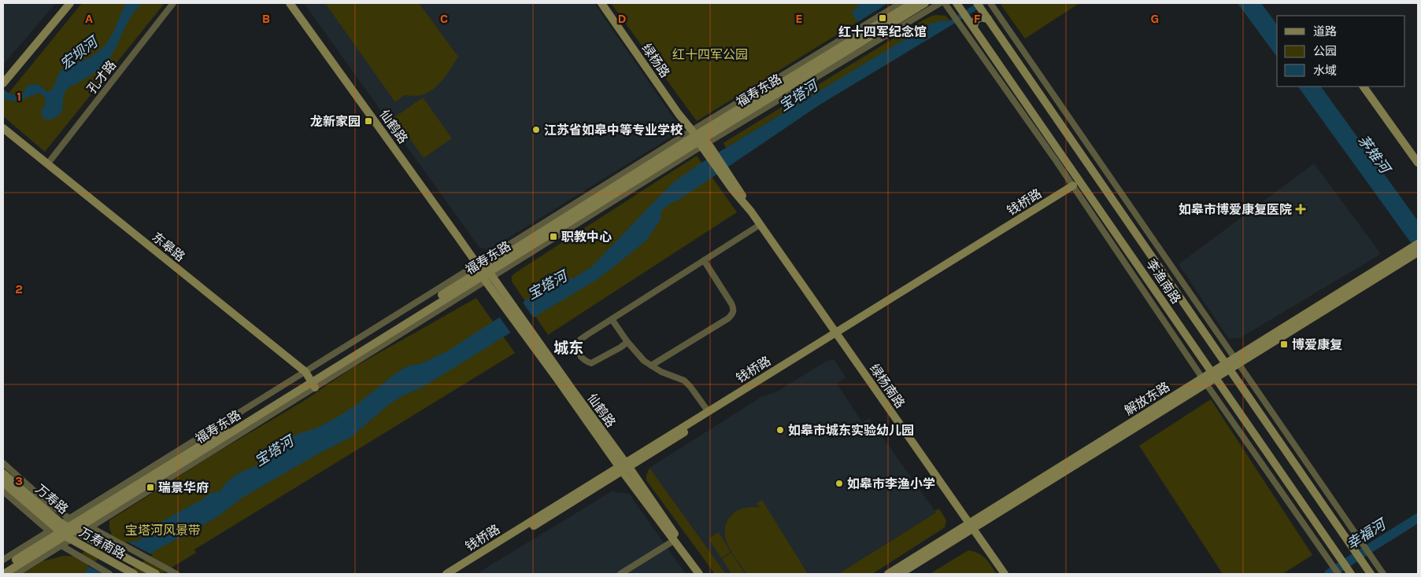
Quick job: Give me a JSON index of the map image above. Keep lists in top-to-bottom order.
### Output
{
  "streets": {
    "street": [
      "绿杨路",
      "孔才路",
      "福寿东路",
      "仙鹤路",
      "钱桥路",
      "东皋路",
      "李渔南路",
      "绿杨南路",
      "解放东路",
      "万寿路",
      "万寿南路"
    ]
  },
  "crossings": [
    ["绿杨路", "福寿东路"],
    ["绿杨路", "绿杨南路"],
    ["孔才路", "东皋路"],
    ["福寿东路", "仙鹤路"],
    ["福寿东路", "东皋路"],
    ["福寿东路", "绿杨南路"],
    ["福寿东路", "万寿路"],
    ["福寿东路", "万寿南路"],
    ["仙鹤路", "钱桥路"],
    ["钱桥路", "绿杨南路"],
    ["李渔南路", "解放东路"],
    ["绿杨南路", "解放东路"],
    ["万寿路", "万寿南路"]
  ],
  "districts": ["城东"],
  "water": [
    "宏坝河",
    "宝塔河",
    "茅雉河",
    "幸福河"
  ],
  "parks": ["红十四军公园", "宝塔河风景带"],
  "places": {
    "transit": [
      "红十四军纪念馆",
      "龙新家园",
      "职教中心",
      "博爱康复",
      "瑞景华府"
    ],
    "other": ["江苏省如皋中等专业学校", "如皋市城东实验幼儿园", "如皋市李渔小学"],
    "health": ["如皋市博爱康复医院"]
  },
  "legend": ["道路", "公园", "水域"],
  "grid": {
    "columns": [
      "A",
      "B",
      "C",
      "D",
      "E",
      "F",
      "G"
    ],
    "rows": ["1", "2", "3"]
  }
}
